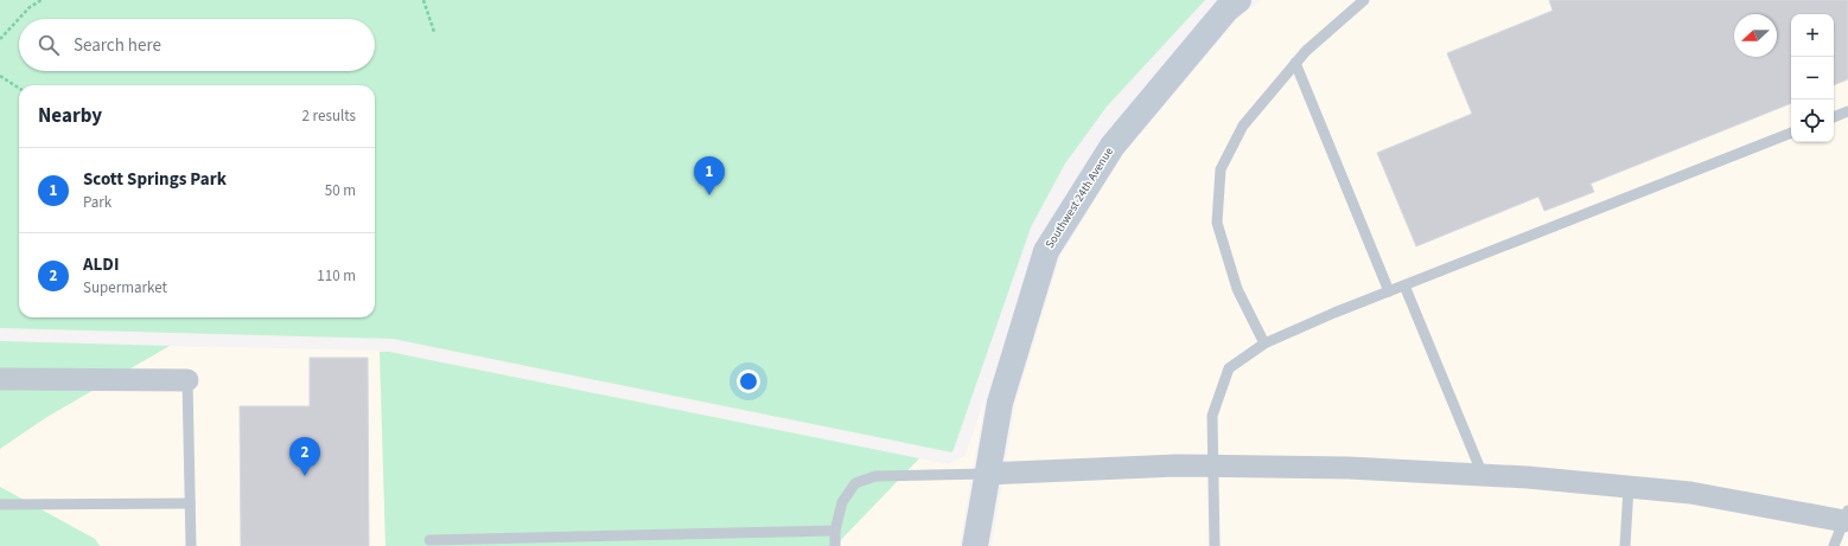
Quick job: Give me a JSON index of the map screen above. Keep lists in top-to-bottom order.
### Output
{
  "streets": {
    "street": ["Southwest 24th Avenue"]
  },
  "north": "left",
  "page": {
    "map_buttons": ["+", "−"],
    "search": "Search here",
    "heading": ["Nearby", "2 results"],
    "list": [
      {
        "mark": "1",
        "name": "Scott Springs Park",
        "note": "Park",
        "value": "50 m"
      },
      {
        "mark": "2",
        "name": "ALDI",
        "note": "Supermarket",
        "value": "110 m"
      }
    ],
    "pins": ["1", "2"]
  }
}
